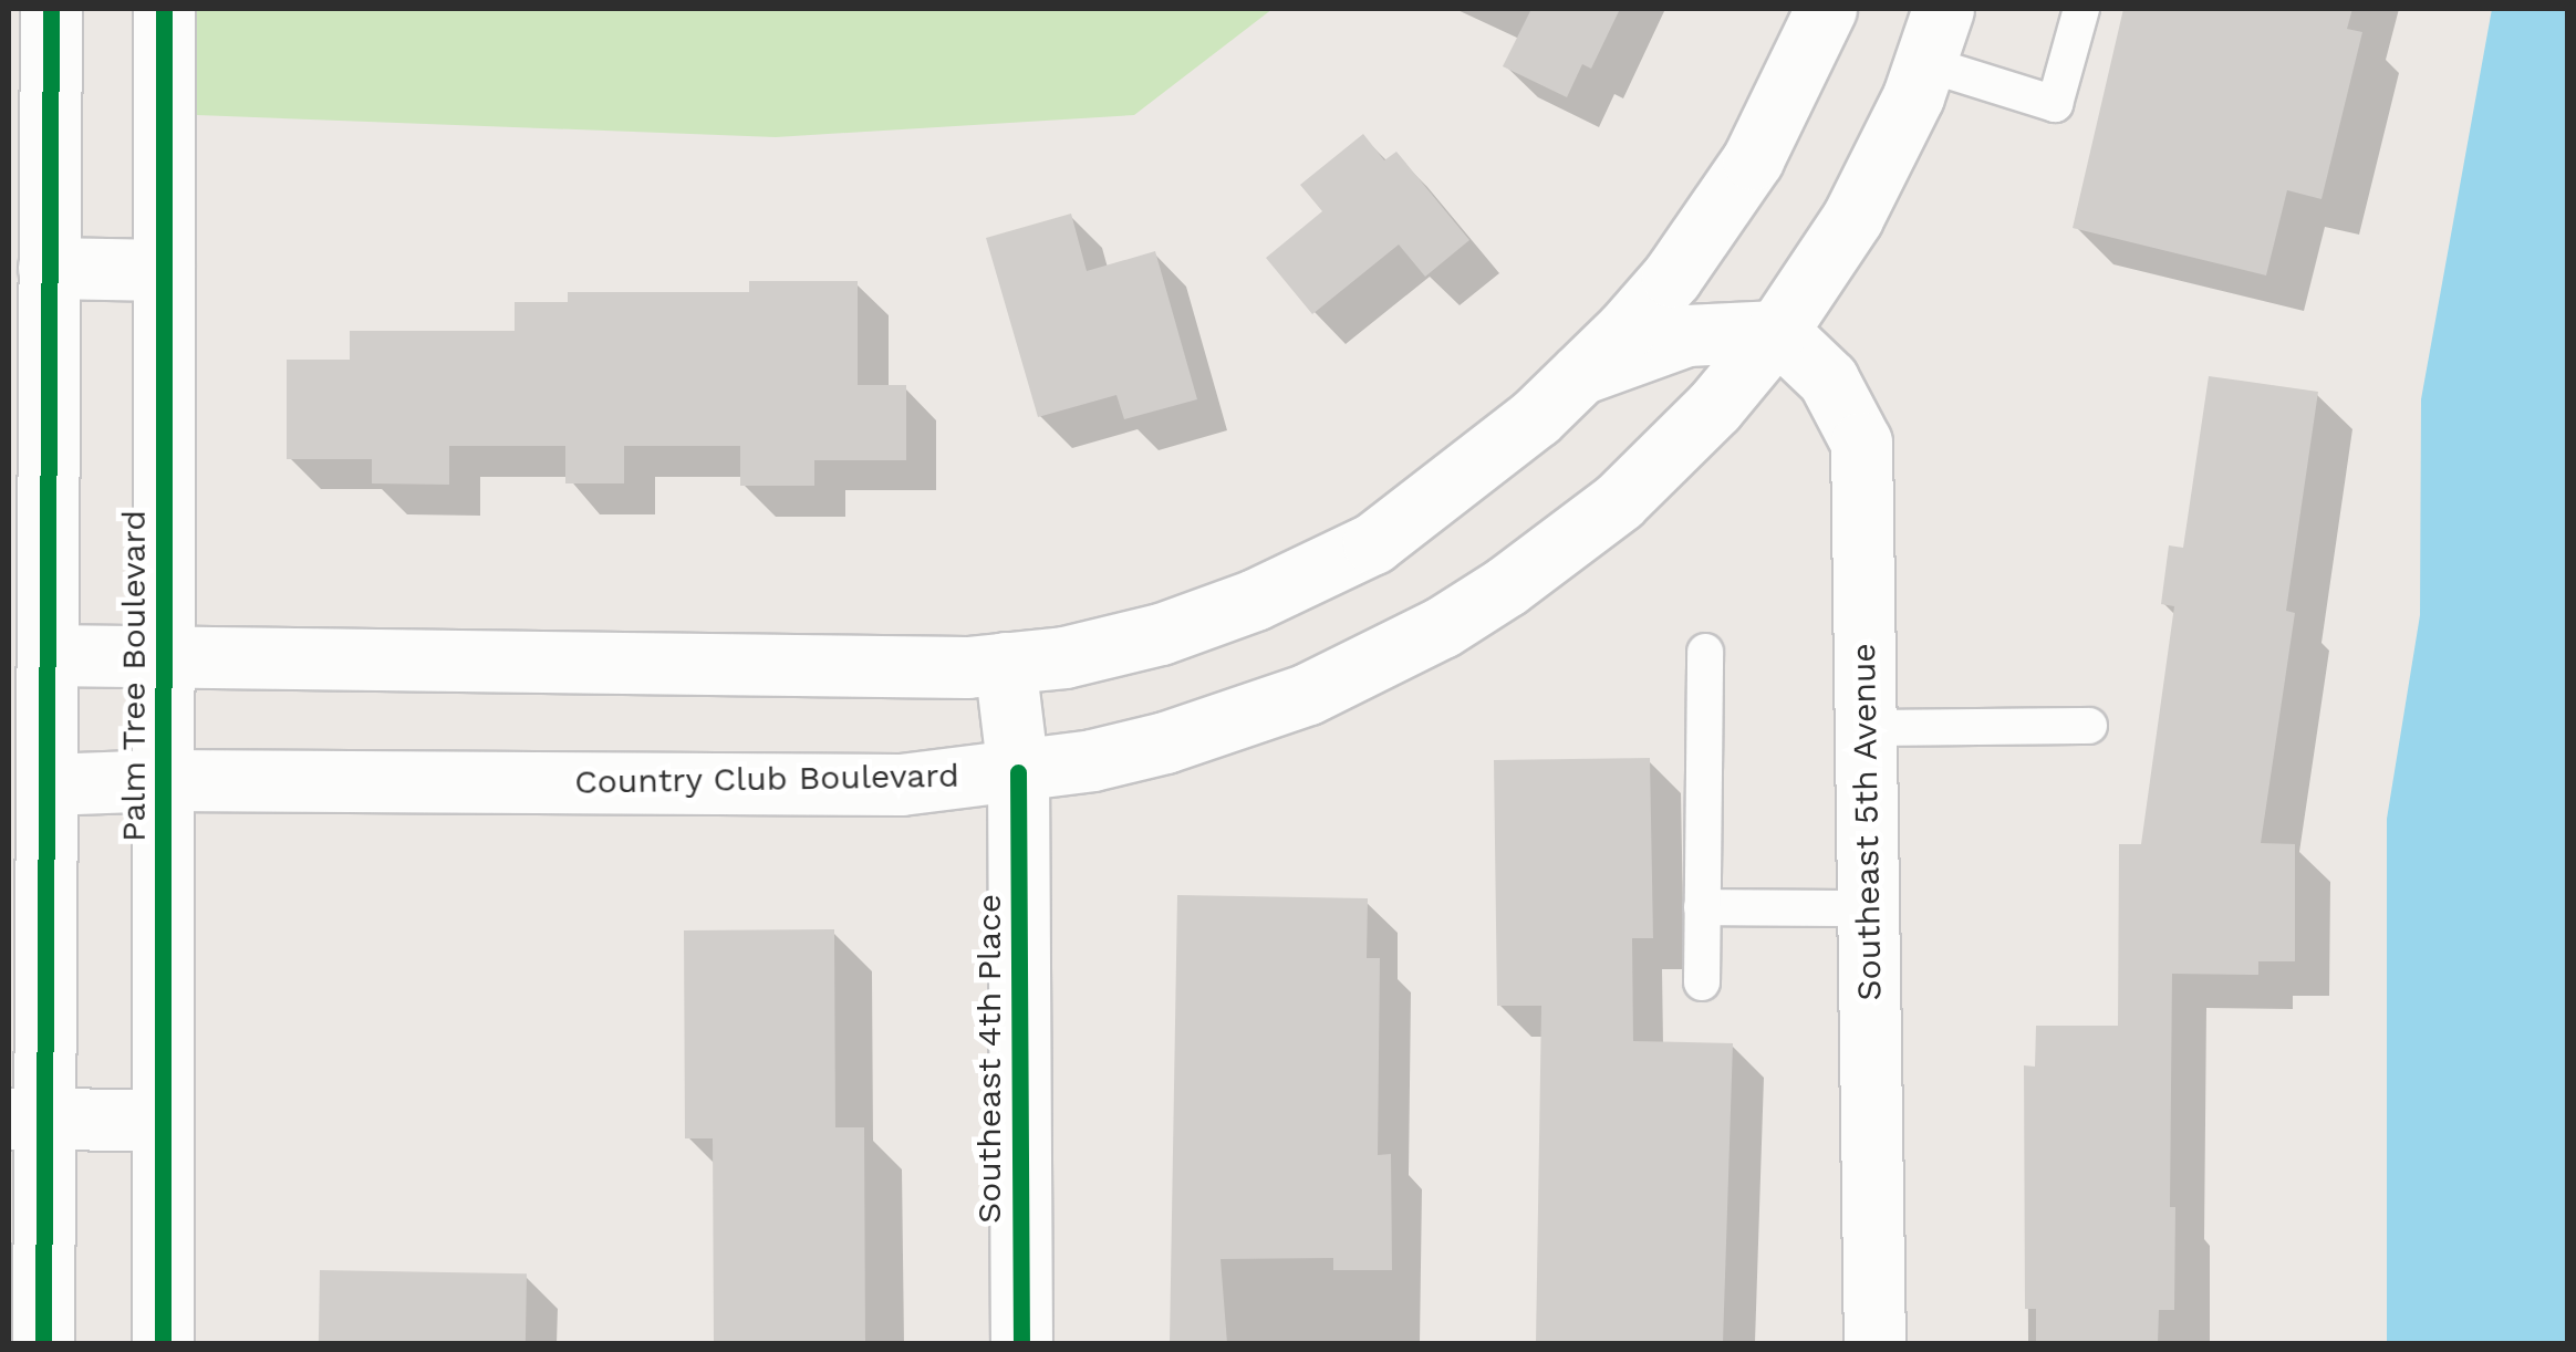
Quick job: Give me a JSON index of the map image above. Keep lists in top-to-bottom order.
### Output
{
  "streets": {
    "main road": [
      "Palm Tree Boulevard",
      "Country Club Boulevard",
      "Southeast 5th Avenue",
      "Southeast 4th Place"
    ]
  },
  "crossings": [
    ["Palm Tree Boulevard", "Country Club Boulevard"],
    ["Country Club Boulevard", "Southeast 5th Avenue"],
    ["Country Club Boulevard", "Southeast 4th Place"]
  ]
}
